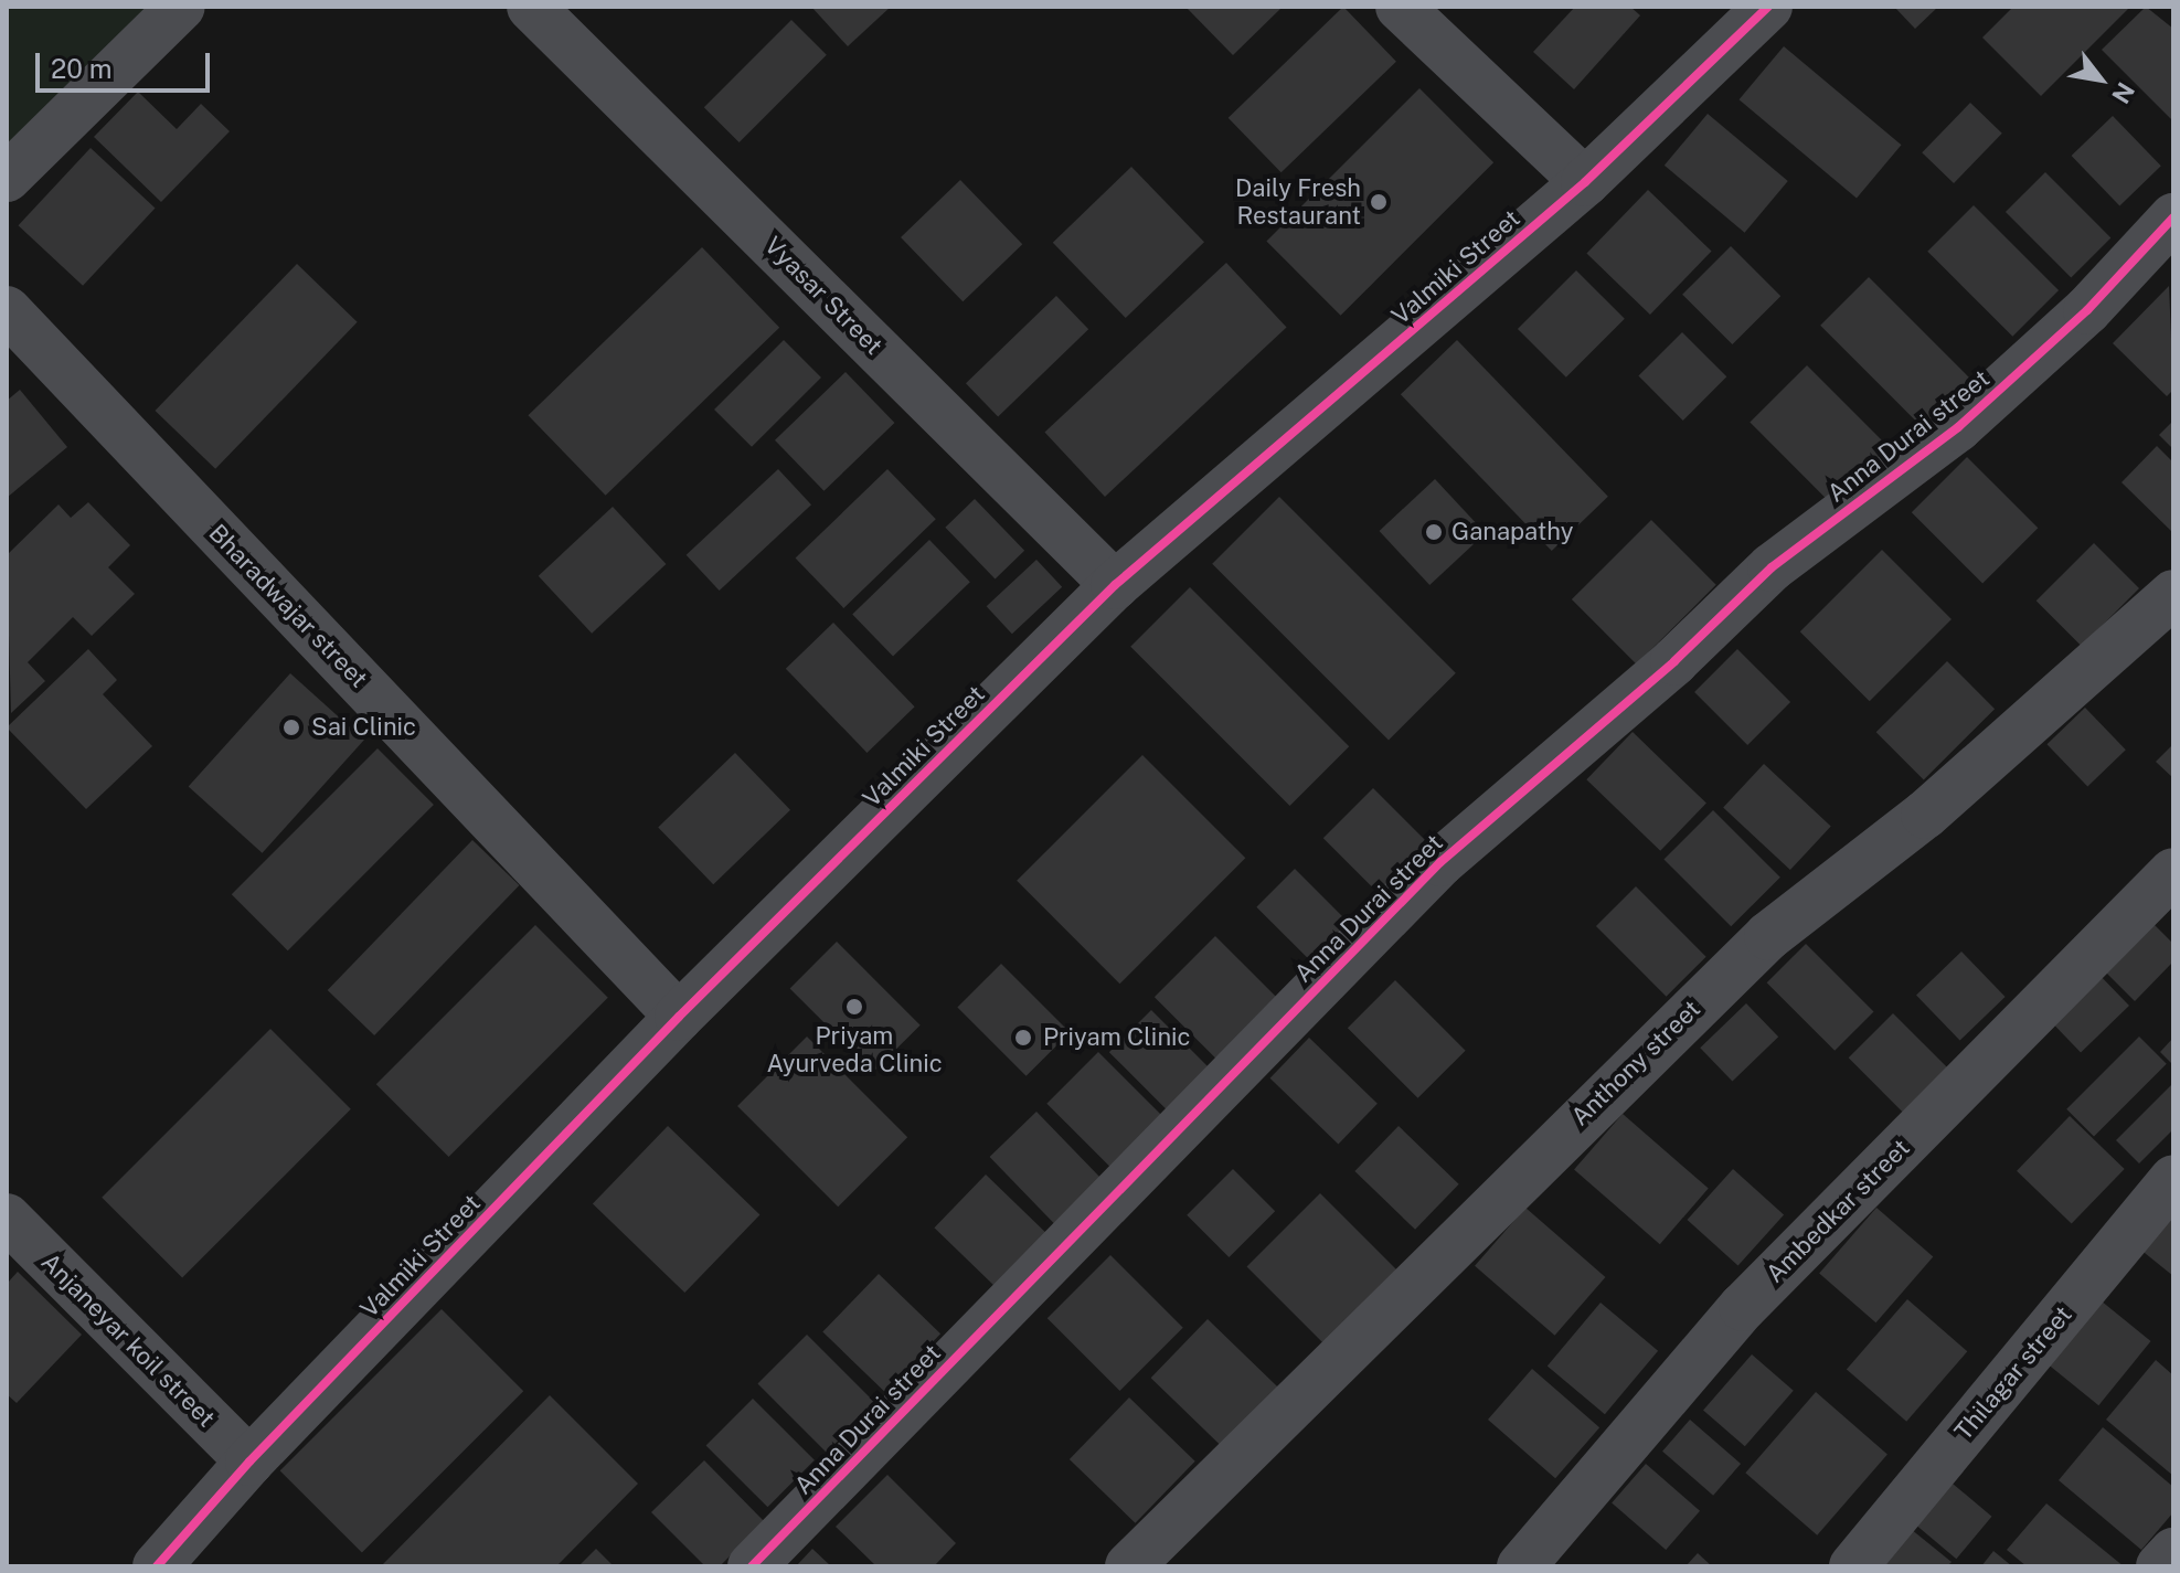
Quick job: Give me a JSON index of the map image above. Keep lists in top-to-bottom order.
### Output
{
  "streets": {
    "street": [
      "Valmiki Street",
      "Vyasar Street",
      "Anna Durai street",
      "Bharadwajar street",
      "Anthony street",
      "Ambedkar street",
      "Anjaneyar koil street",
      "Thilagar street"
    ]
  },
  "crossings": [
    ["Valmiki Street", "Vyasar Street"],
    ["Valmiki Street", "Bharadwajar street"],
    ["Valmiki Street", "Anjaneyar koil street"]
  ],
  "places": [
    "Daily Fresh Restaurant",
    "Ganapathy",
    "Sai Clinic",
    "Priyam Ayurveda Clinic",
    "Priyam Clinic"
  ],
  "scale_bar": "20 m",
  "north": "bottom right"
}
